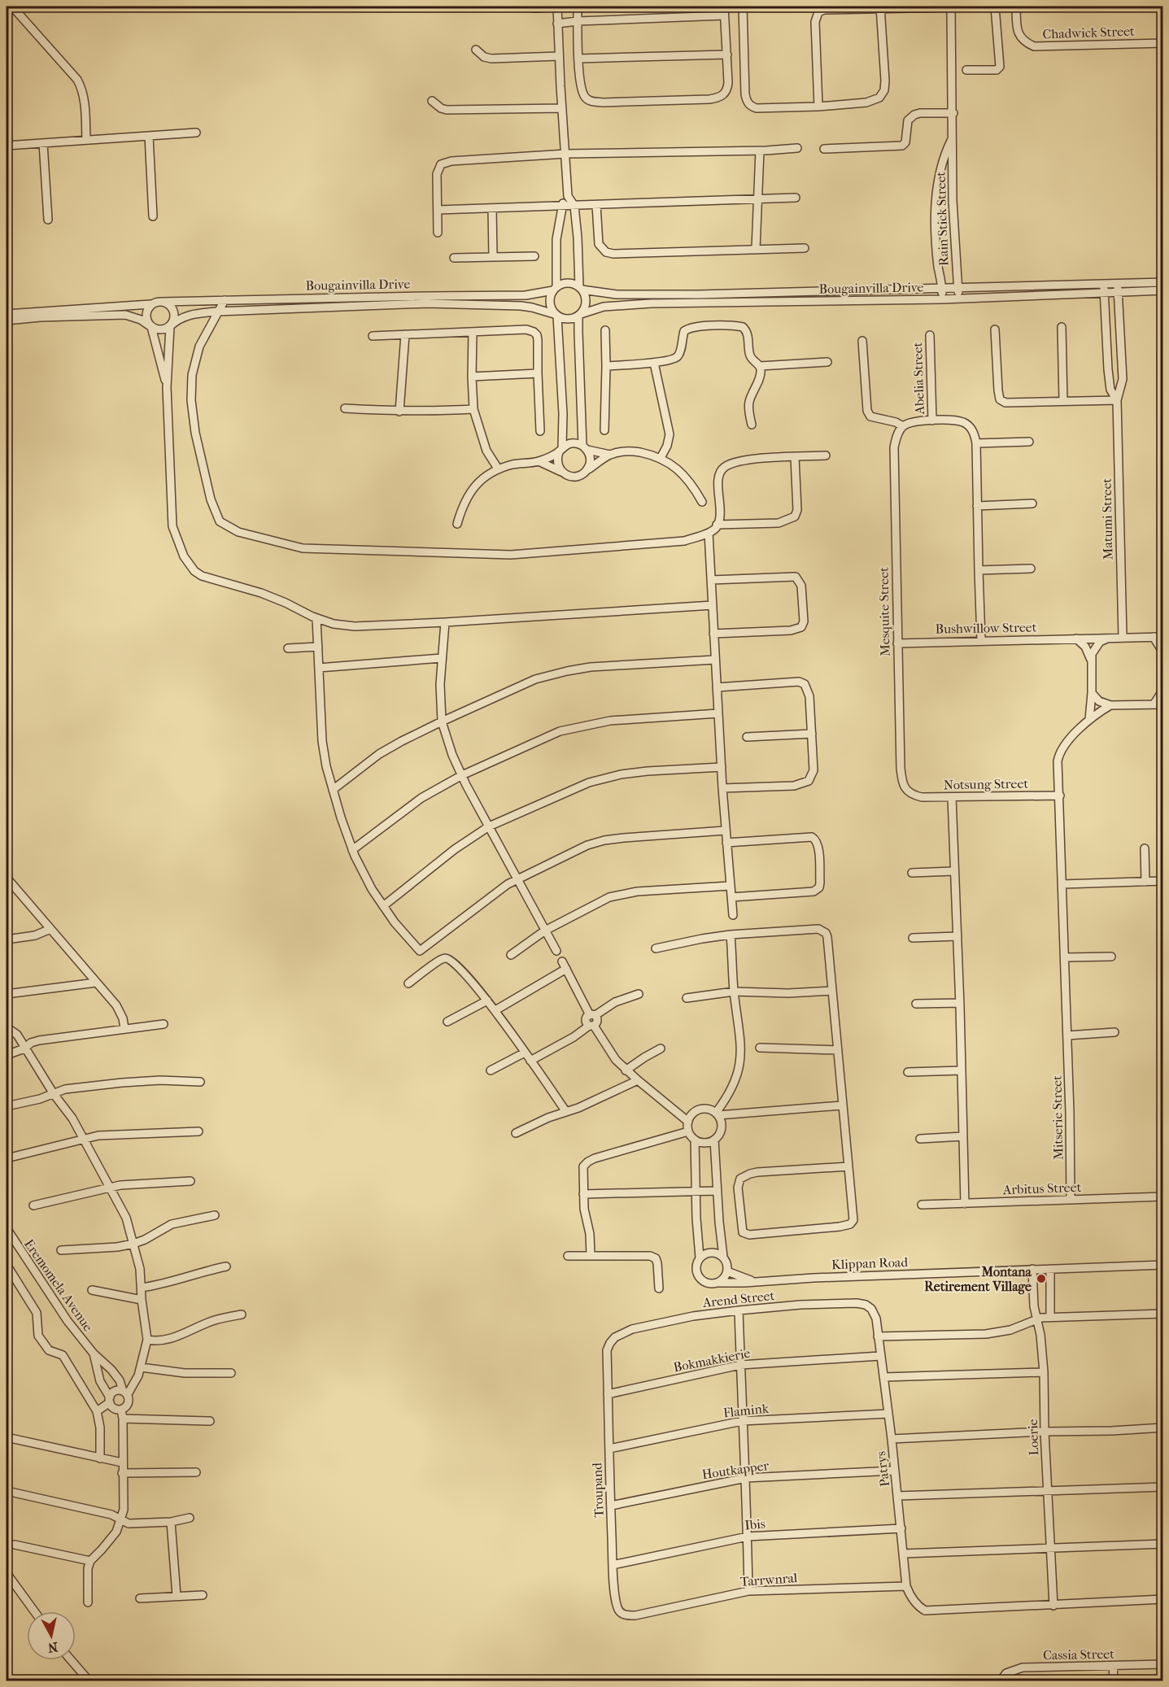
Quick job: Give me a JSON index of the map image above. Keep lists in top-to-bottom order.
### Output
{
  "streets": {
    "street": [
      "Chadwick Street",
      "Rain Stick Street",
      "Bougainvilla Drive",
      "Abelia Street",
      "Matumi Street",
      "Mesquite Street",
      "Bushwillow Street",
      "Notsung Street",
      "Mitserie Street",
      "Arbitus Street",
      "Klippan Road",
      "Eremomela Avenue",
      "Arend Street",
      "Bokmakkierie",
      "Flamink",
      "Loerie",
      "Patrys",
      "Houtkapper",
      "Troupand",
      "Ibis",
      "Tarrwnral",
      "Cassia Street"
    ]
  },
  "crossings": [
    ["Rain Stick Street", "Bougainvilla Drive"],
    ["Bougainvilla Drive", "Matumi Street"],
    ["Abelia Street", "Mesquite Street"],
    ["Abelia Street", "Bushwillow Street"],
    ["Matumi Street", "Bushwillow Street"],
    ["Mesquite Street", "Bushwillow Street"],
    ["Mesquite Street", "Notsung Street"],
    ["Notsung Street", "Mitserie Street"],
    ["Mitserie Street", "Arbitus Street"],
    ["Klippan Road", "Loerie"],
    ["Arend Street", "Patrys"],
    ["Arend Street", "Troupand"],
    ["Bokmakkierie", "Patrys"],
    ["Bokmakkierie", "Troupand"],
    ["Flamink", "Patrys"],
    ["Flamink", "Troupand"],
    ["Loerie", "Patrys"],
    ["Patrys", "Houtkapper"],
    ["Patrys", "Ibis"],
    ["Patrys", "Tarrwnral"],
    ["Houtkapper", "Troupand"],
    ["Troupand", "Ibis"],
    ["Troupand", "Tarrwnral"]
  ],
  "places": ["Montana Retirement Village"],
  "north": "bottom"
}
